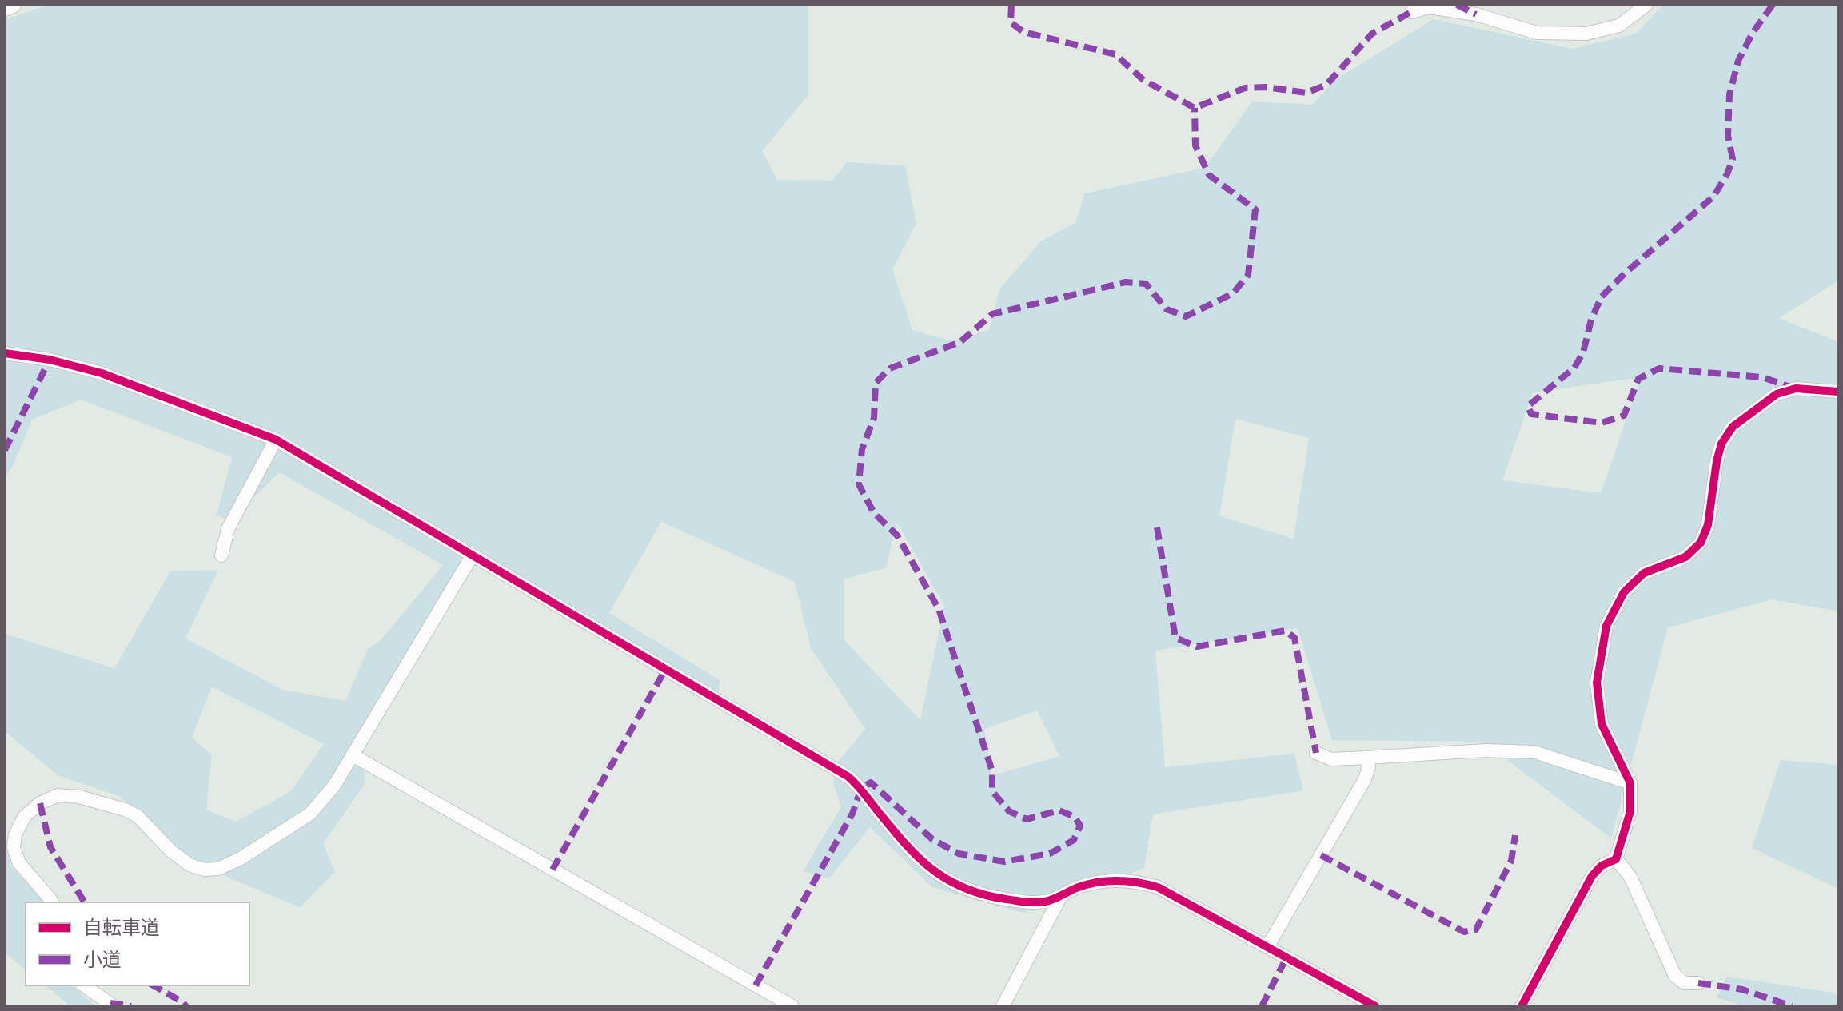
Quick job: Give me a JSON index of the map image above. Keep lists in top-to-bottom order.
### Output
{
  "legend": ["自転車道", "小道"]
}
